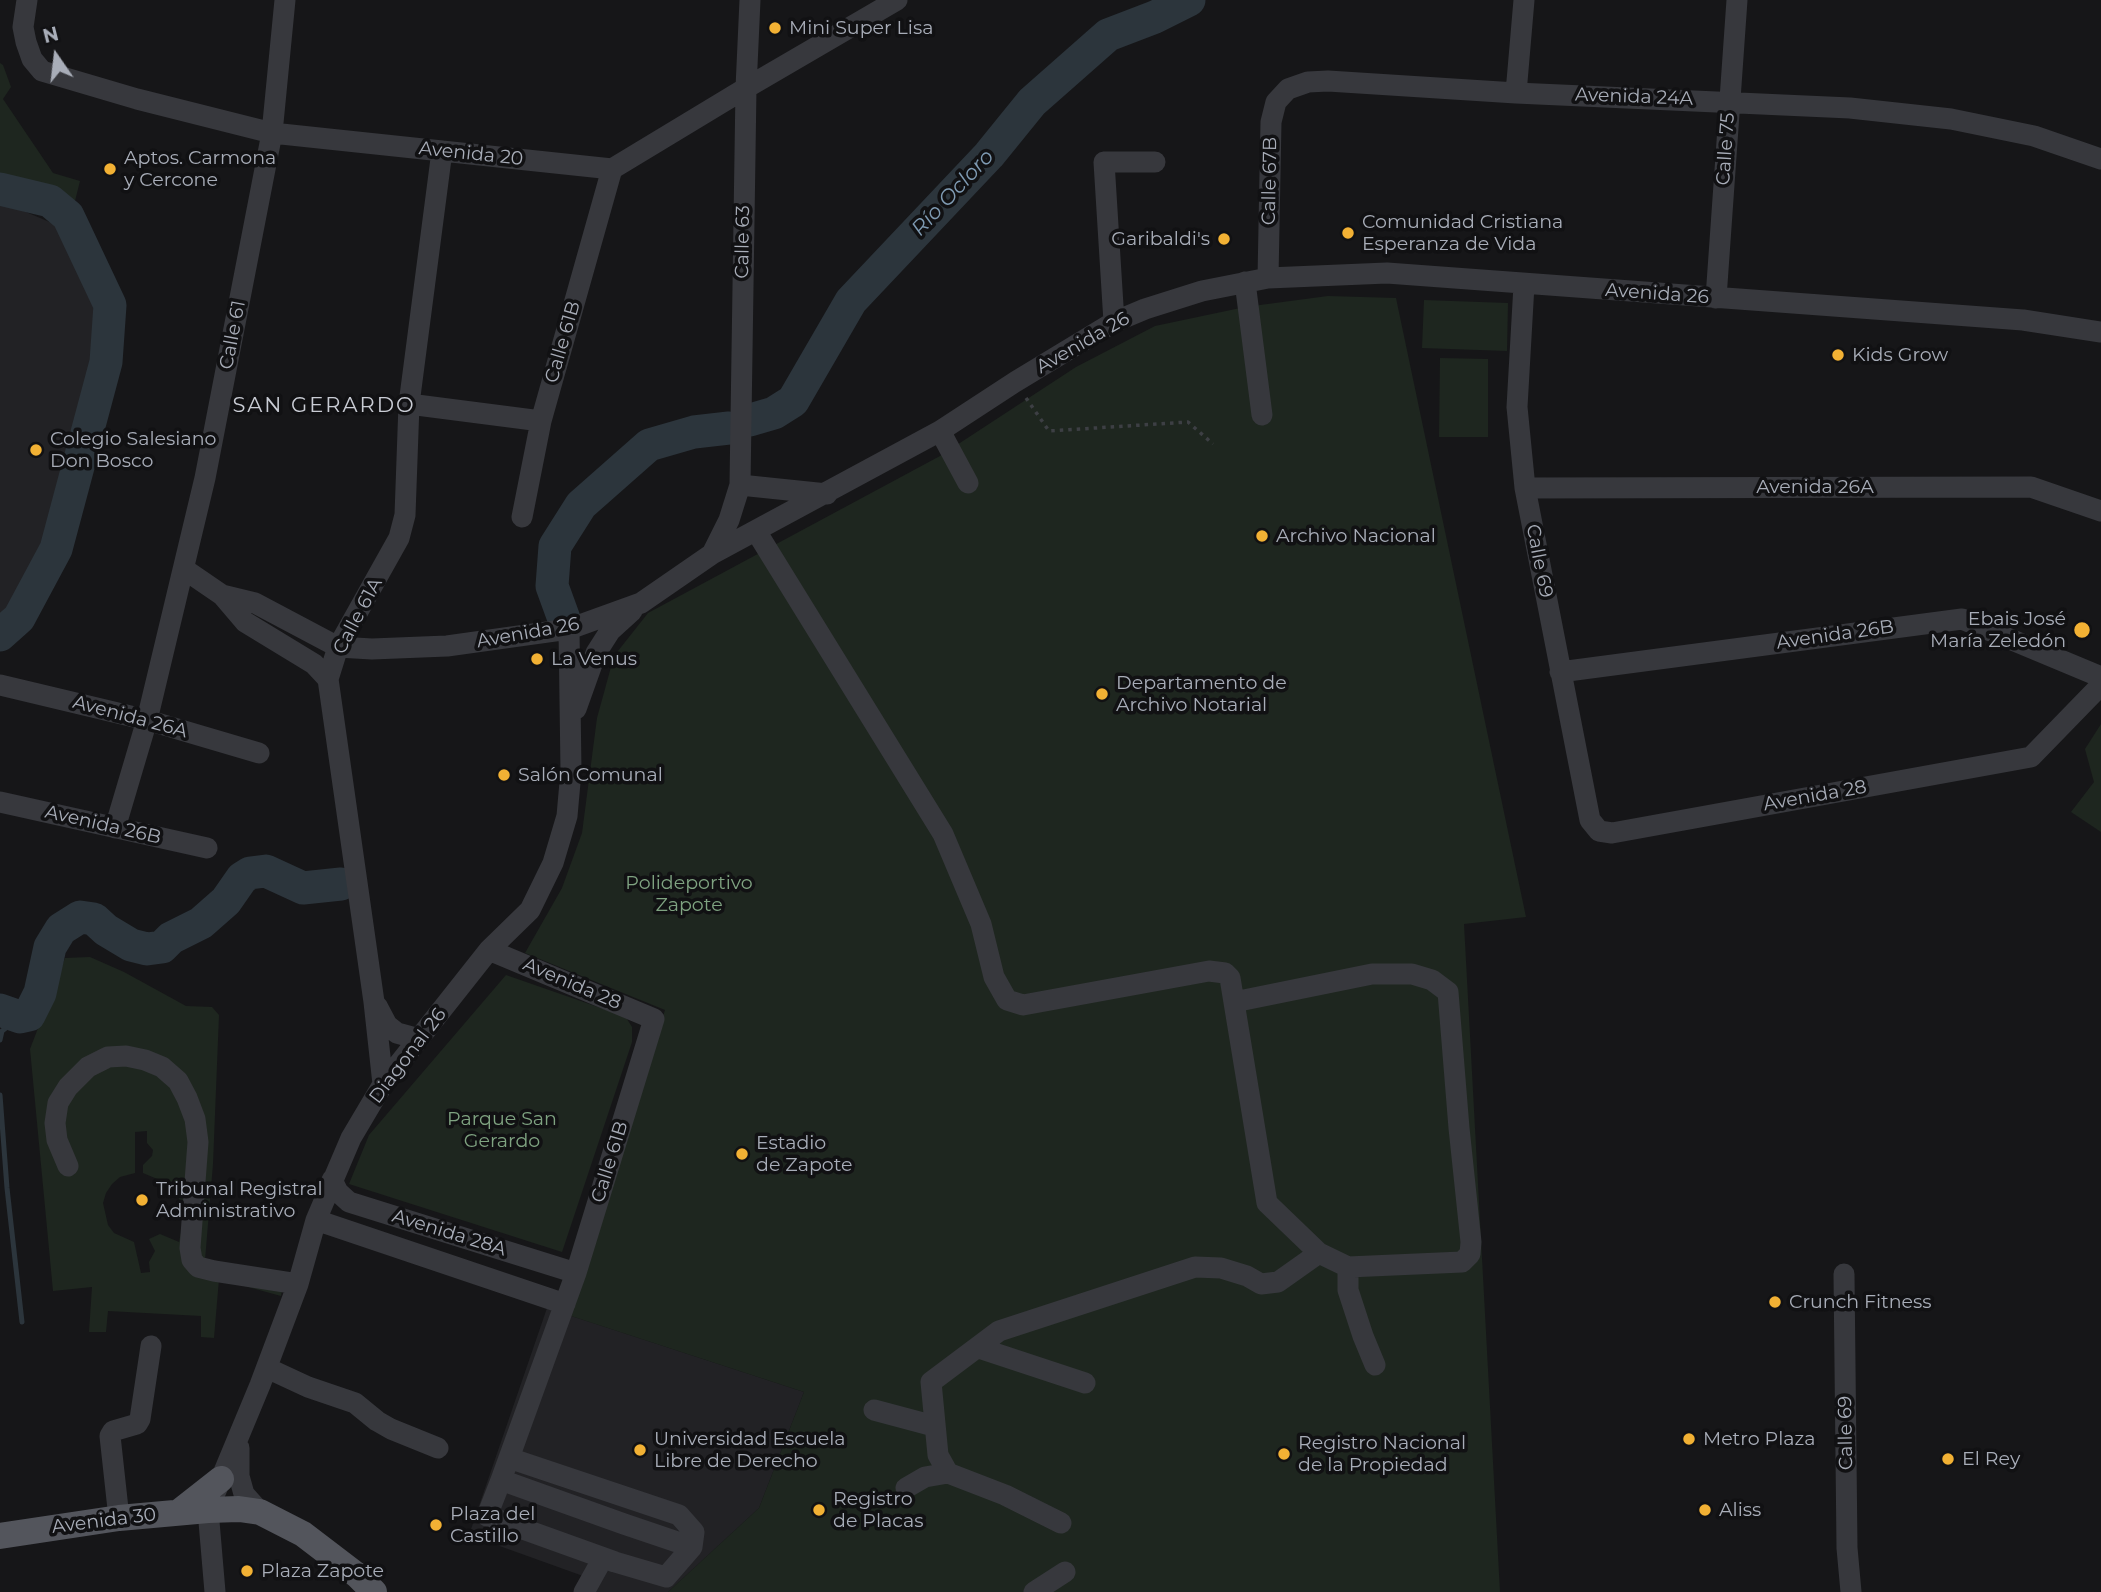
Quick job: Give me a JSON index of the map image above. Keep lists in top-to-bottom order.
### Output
{
  "streets": {
    "main road": ["Avenida 30"],
    "street": [
      "Avenida 24A",
      "Calle 75",
      "Avenida 20",
      "Calle 67B",
      "Calle 63",
      "Avenida 26",
      "Calle 61",
      "Calle 61B",
      "Avenida 26A",
      "Calle 69",
      "Calle 61A",
      "Avenida 26B",
      "Avenida 28",
      "Diagonal 26",
      "Avenida 28A"
    ]
  },
  "crossings": [
    ["Avenida 24A", "Calle 75"],
    ["Avenida 24A", "Calle 67B"],
    ["Calle 75", "Avenida 26"],
    ["Avenida 20", "Calle 61"],
    ["Avenida 20", "Calle 61B"],
    ["Avenida 20", "Calle 61A"],
    ["Calle 67B", "Avenida 26"],
    ["Calle 63", "Avenida 26"],
    ["Avenida 26", "Calle 61"],
    ["Avenida 26", "Calle 69"],
    ["Avenida 26", "Calle 61A"],
    ["Avenida 26", "Diagonal 26"],
    ["Calle 61", "Avenida 26A"],
    ["Calle 61", "Avenida 26B"],
    ["Calle 61B", "Avenida 28"],
    ["Calle 61B", "Avenida 28A"],
    ["Avenida 26A", "Calle 69"],
    ["Calle 69", "Avenida 26B"],
    ["Calle 69", "Avenida 28"],
    ["Calle 61A", "Diagonal 26"],
    ["Avenida 28", "Diagonal 26"],
    ["Diagonal 26", "Avenida 28A"],
    ["Diagonal 26", "Avenida 30"]
  ],
  "districts": ["SAN GERARDO"],
  "water": ["Río Ocloro"],
  "parks": ["Polideportivo Zapote", "Parque San Gerardo"],
  "places": [
    "Mini Super Lisa",
    "Aptos. Carmona y Cercone",
    "Comunidad Cristiana Esperanza de Vida",
    "Garibaldi's",
    "Kids Grow",
    "Colegio Salesiano Don Bosco",
    "Archivo Nacional",
    "Ebais José María Zeledón",
    "La Venus",
    "Departamento de Archivo Notarial",
    "Salón Comunal",
    "Estadio de Zapote",
    "Tribunal Registral Administrativo",
    "Crunch Fitness",
    "Metro Plaza",
    "Universidad Escuela Libre de Derecho",
    "Registro Nacional de la Propiedad",
    "El Rey",
    "Registro de Placas",
    "Aliss",
    "Plaza del Castillo",
    "Plaza Zapote"
  ],
  "north": "top"
}
